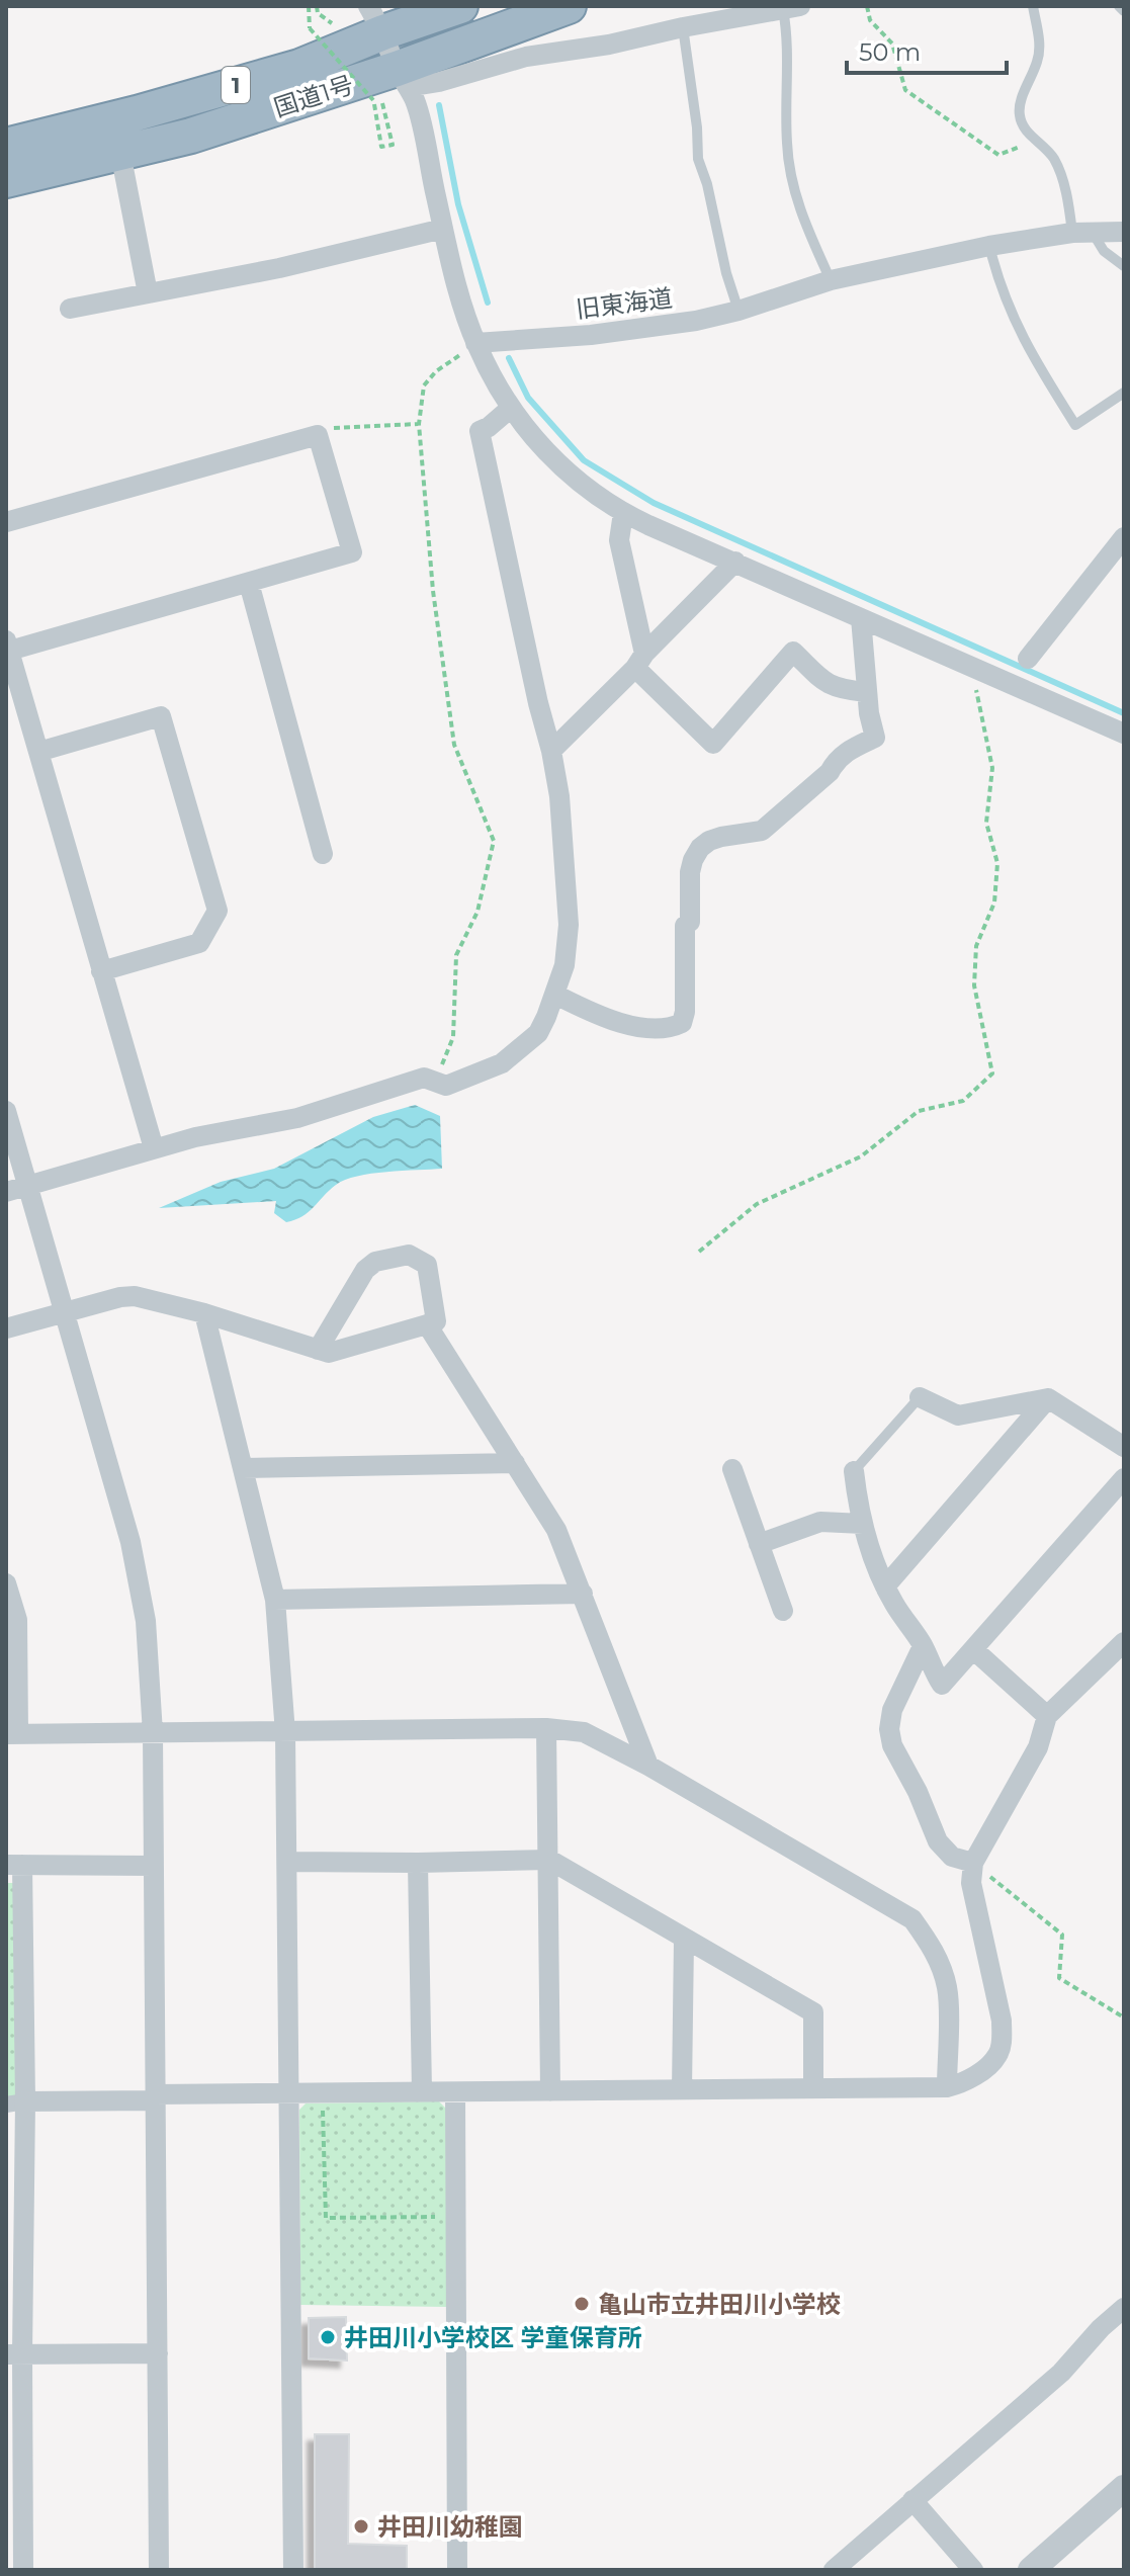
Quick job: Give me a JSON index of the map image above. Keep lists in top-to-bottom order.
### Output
{
  "streets": {
    "highway": ["1", "国道1号"],
    "street": ["旧東海道"]
  },
  "places": ["亀山市立井田川小学校", "井田川小学校区 学童保育所", "井田川幼稚園"],
  "scale_bar": "50 m"
}
